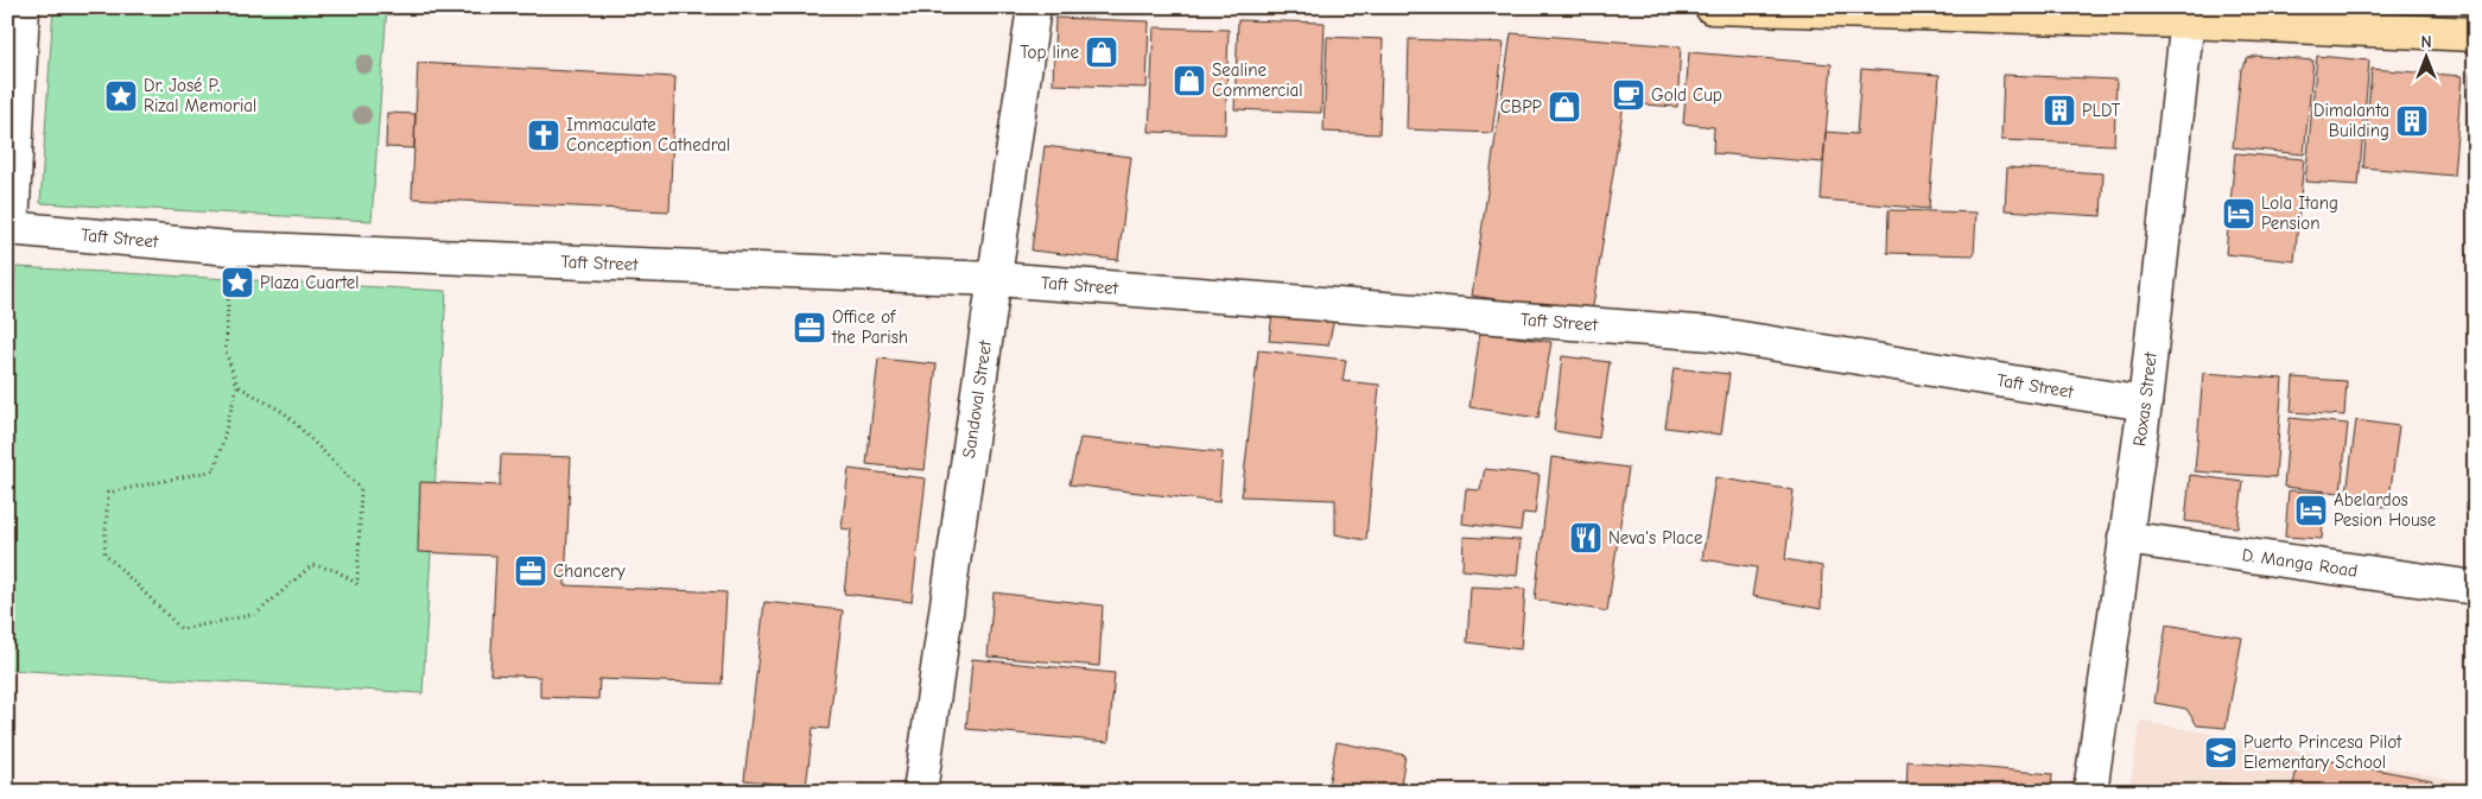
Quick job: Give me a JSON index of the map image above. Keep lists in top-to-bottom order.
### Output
{
  "streets": {
    "street": [
      "Taft Street",
      "Sandoval Street",
      "Roxas Street",
      "D. Manga Road"
    ]
  },
  "crossings": [
    ["Taft Street", "Sandoval Street"],
    ["Taft Street", "Roxas Street"],
    ["Roxas Street", "D. Manga Road"]
  ],
  "places": {
    "shop": ["Top line", "Sealine Commercial", "CBPP"],
    "cafe": ["Gold Cup"],
    "place": ["Dr. José P. Rizal Memorial", "Plaza Cuartel"],
    "building": ["PLDT", "Dimalanta Building"],
    "church": ["Immaculate Conception Cathedral"],
    "hotel": ["Lola Itang Pension", "Abelardos Pesion House"],
    "office": ["Office of the Parish", "Chancery"],
    "restaurant": ["Neva's Place"],
    "school or university": ["Puerto Princesa Pilot Elementary School"]
  },
  "north": "top"
}
